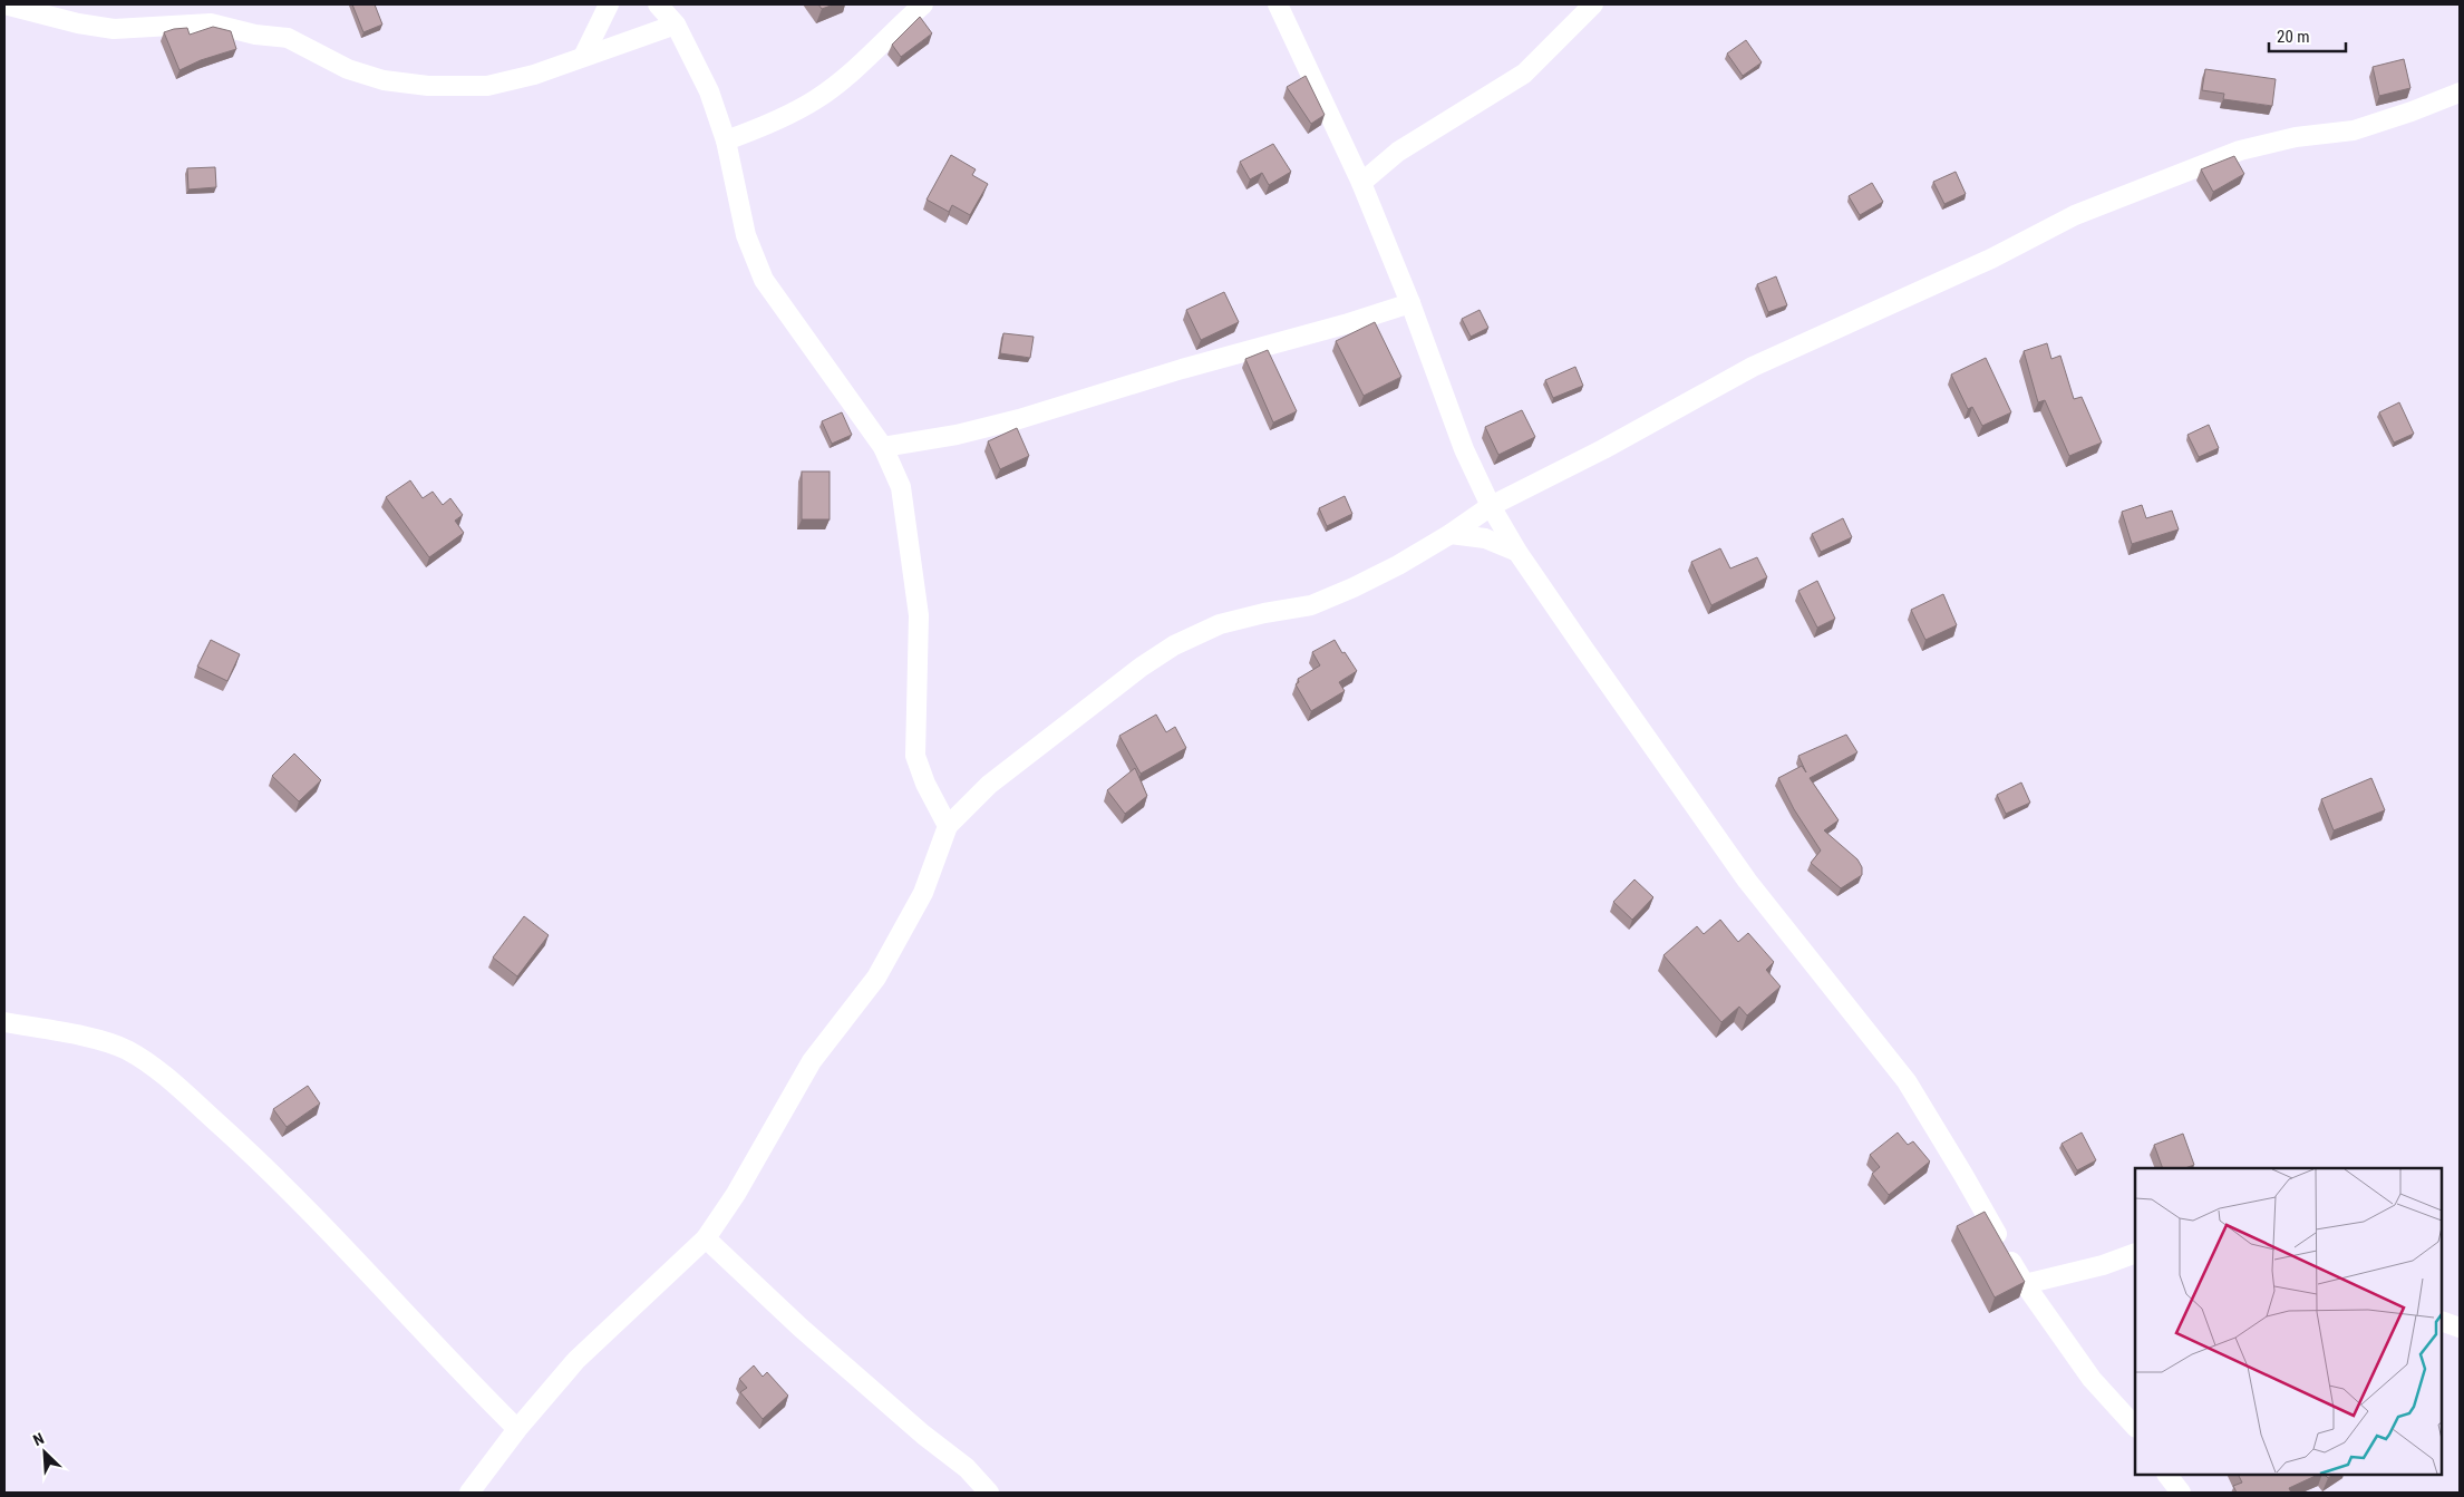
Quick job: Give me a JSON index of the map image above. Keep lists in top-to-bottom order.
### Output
{
  "scale_bar": "20 m",
  "north": "top left"
}
